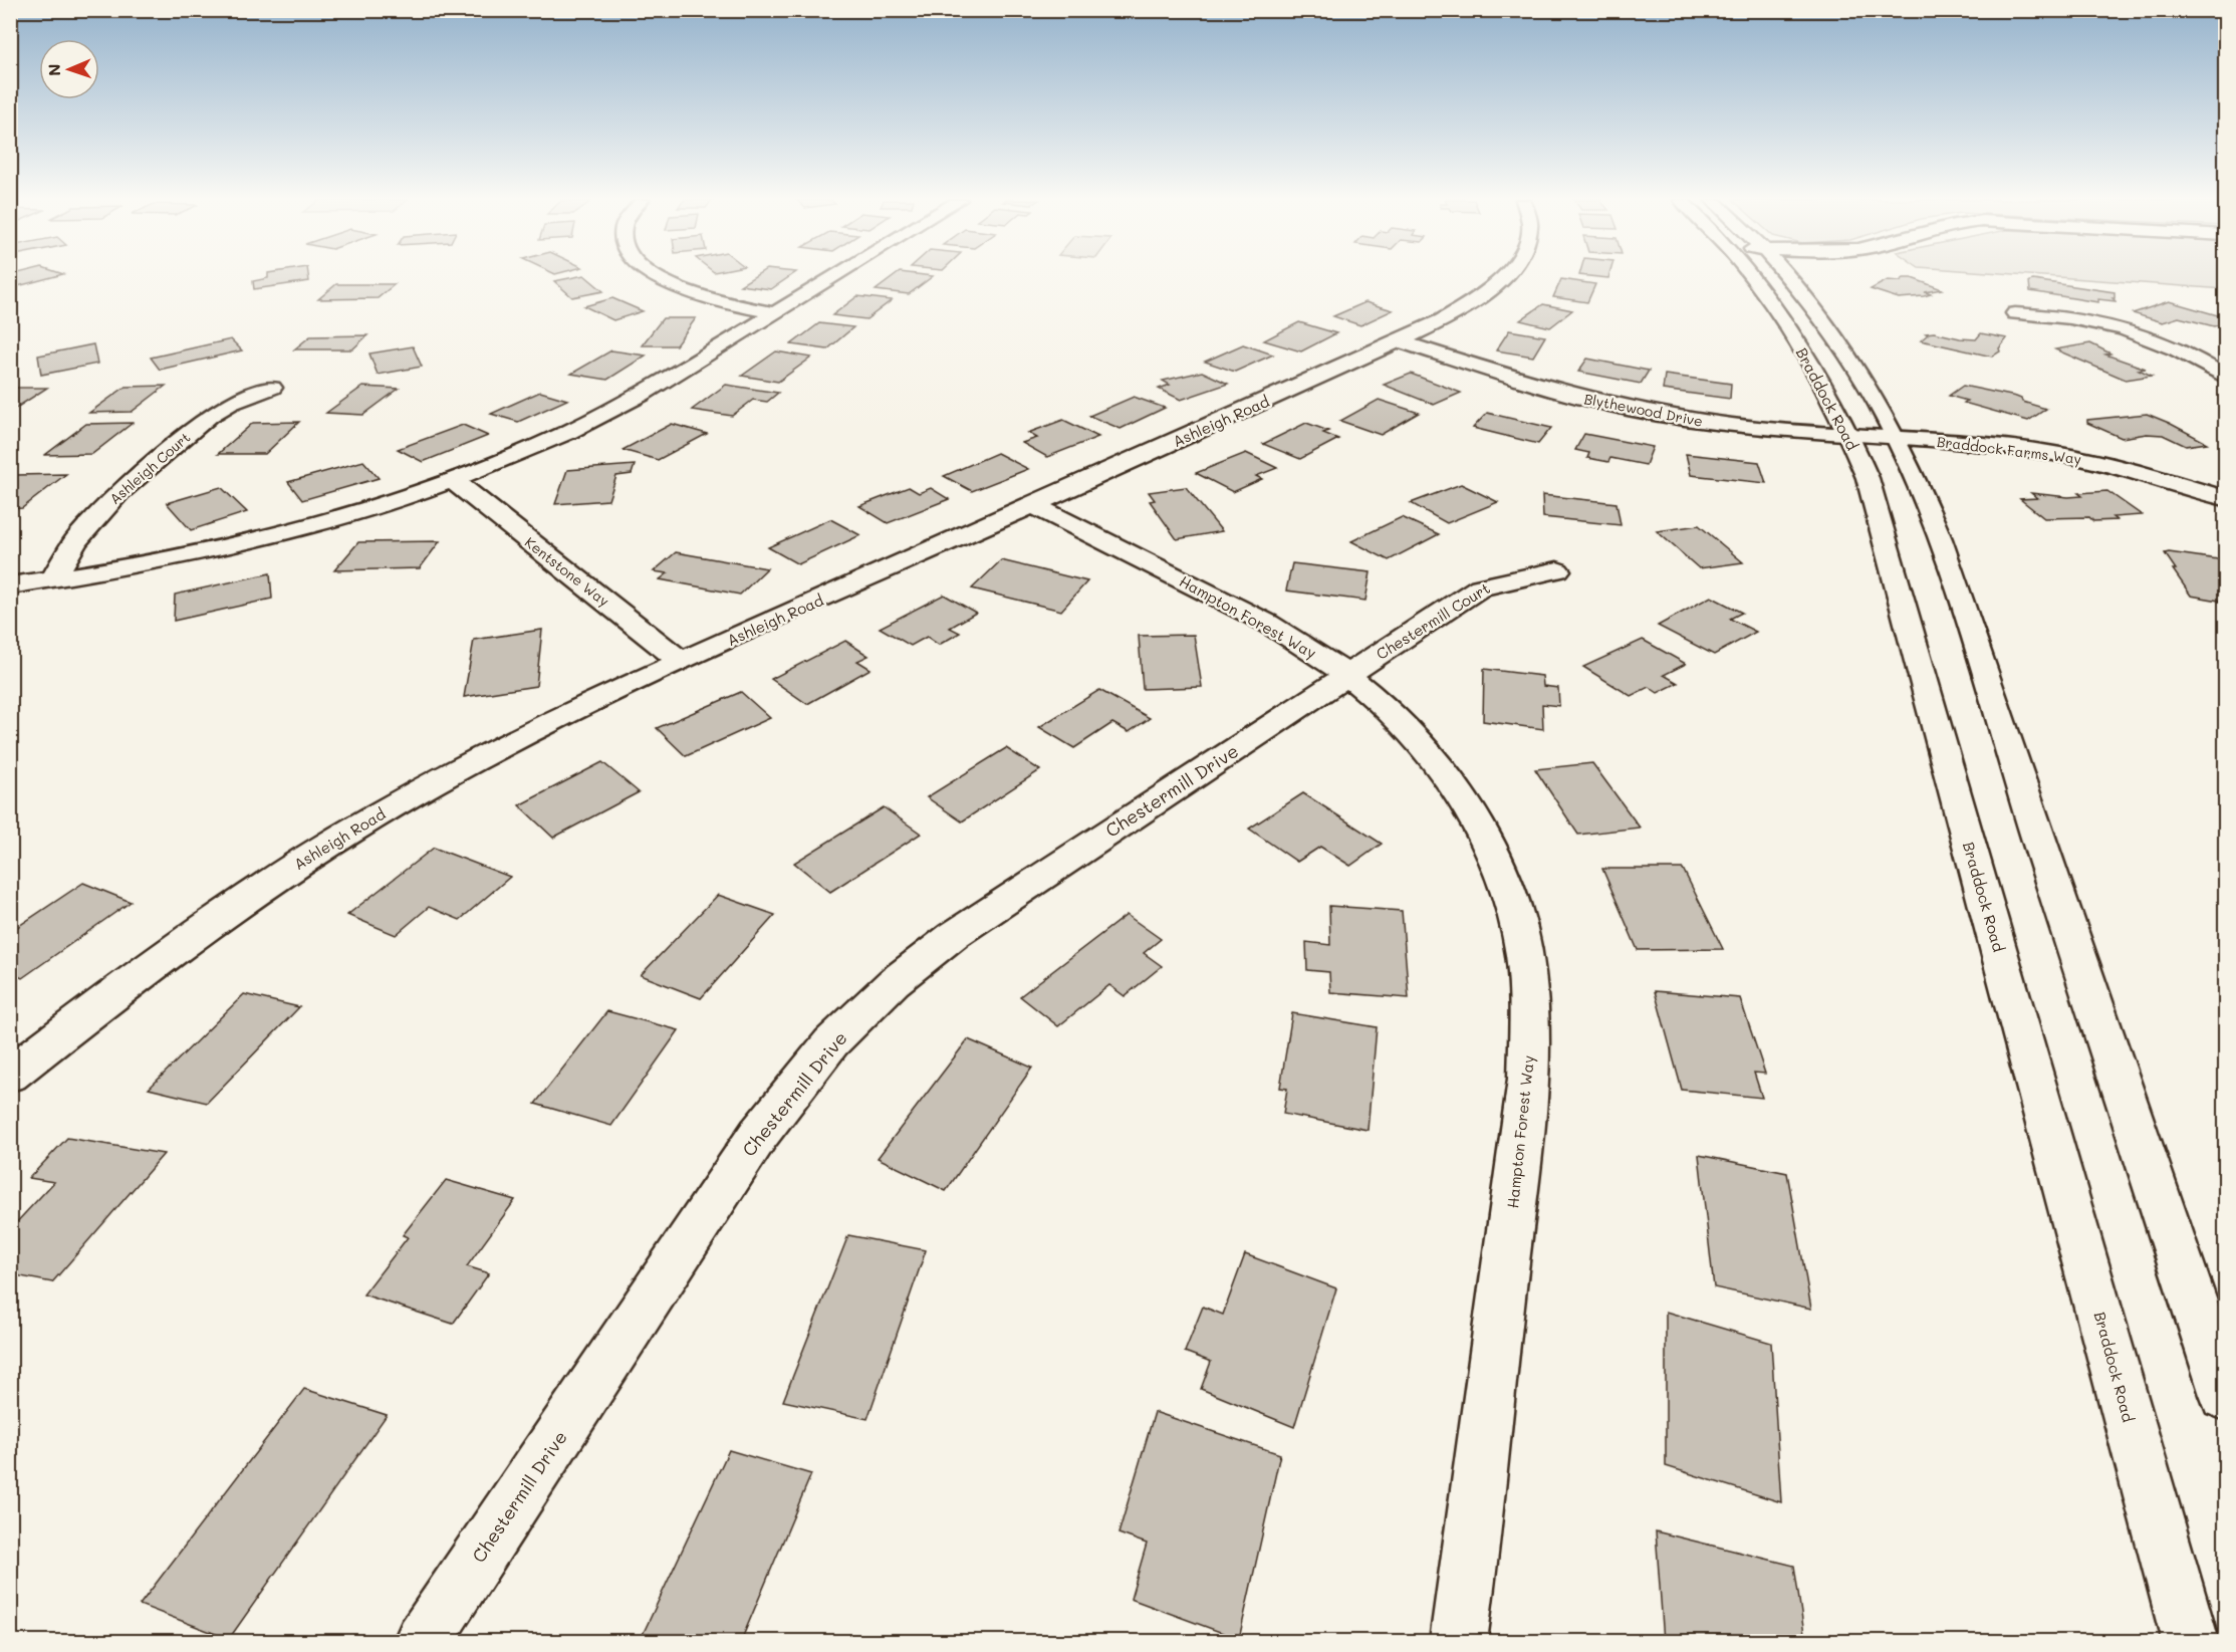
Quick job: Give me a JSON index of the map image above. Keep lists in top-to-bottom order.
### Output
{
  "streets": {
    "street": [
      "Braddock Road",
      "Blythewood Drive",
      "Ashleigh Road",
      "Braddock Farms Way",
      "Ashleigh Court",
      "Kentstone Way",
      "Hampton Forest Way",
      "Chestermill Court",
      "Chestermill Drive"
    ]
  },
  "crossings": [
    ["Braddock Road", "Blythewood Drive"],
    ["Blythewood Drive", "Ashleigh Road"],
    ["Blythewood Drive", "Braddock Farms Way"],
    ["Ashleigh Road", "Kentstone Way"],
    ["Ashleigh Road", "Hampton Forest Way"],
    ["Hampton Forest Way", "Chestermill Court"],
    ["Hampton Forest Way", "Chestermill Drive"],
    ["Chestermill Court", "Chestermill Drive"]
  ],
  "north": "left"
}
